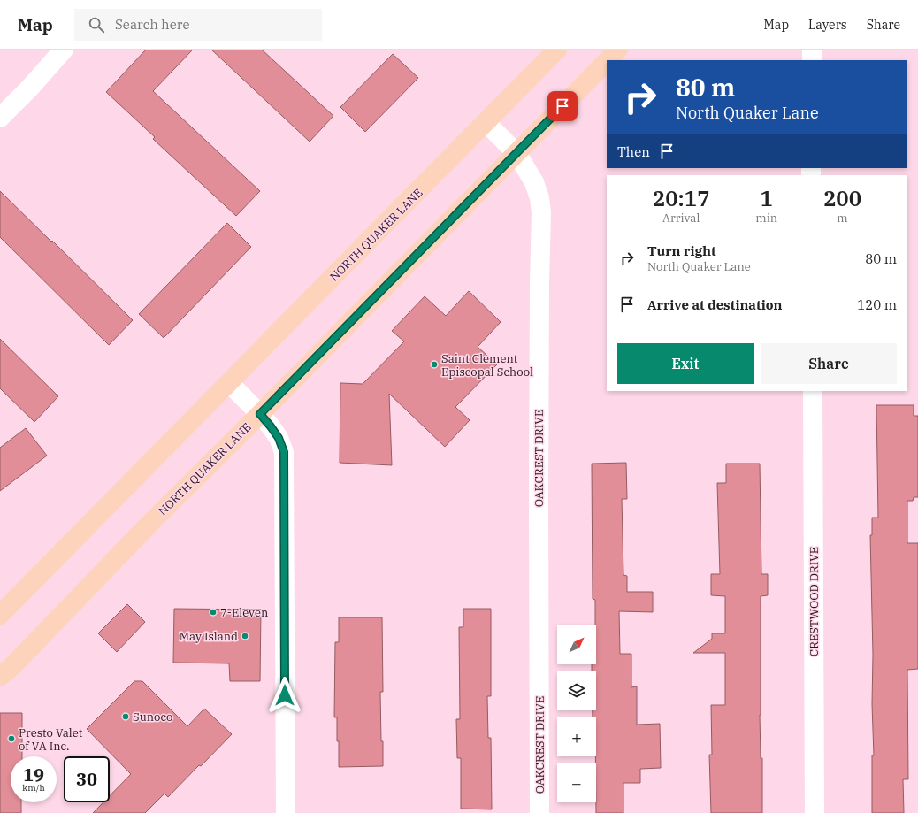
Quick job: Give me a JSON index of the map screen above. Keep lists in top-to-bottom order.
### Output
{
  "streets": {
    "main road": ["NORTH QUAKER LANE"],
    "street": ["OAKCREST DRIVE", "CRESTWOOD DRIVE"]
  },
  "crossings": [
    ["NORTH QUAKER LANE", "OAKCREST DRIVE"]
  ],
  "places": [
    "Saint Clement Episcopal School",
    "7-Eleven",
    "May Island",
    "Sunoco",
    "Presto Valet of VA Inc."
  ],
  "north": "top right",
  "page": {
    "header": "Map",
    "search": "Search here",
    "nav": ["Map", "Layers", "Share"],
    "turn": ["80 m", "North Quaker Lane"],
    "then": "Then",
    "eta": [
      "20:17",
      "Arrival",
      "1",
      "min",
      "200",
      "m"
    ],
    "list": [
      {
        "name": "Turn right",
        "note": "North Quaker Lane",
        "value": "80 m"
      },
      {
        "name": "Arrive at destination",
        "value": "120 m"
      }
    ],
    "buttons": ["Exit", "Share"],
    "map_buttons": ["+", "−"],
    "speed": "19 km/h",
    "limit": "30"
  }
}
